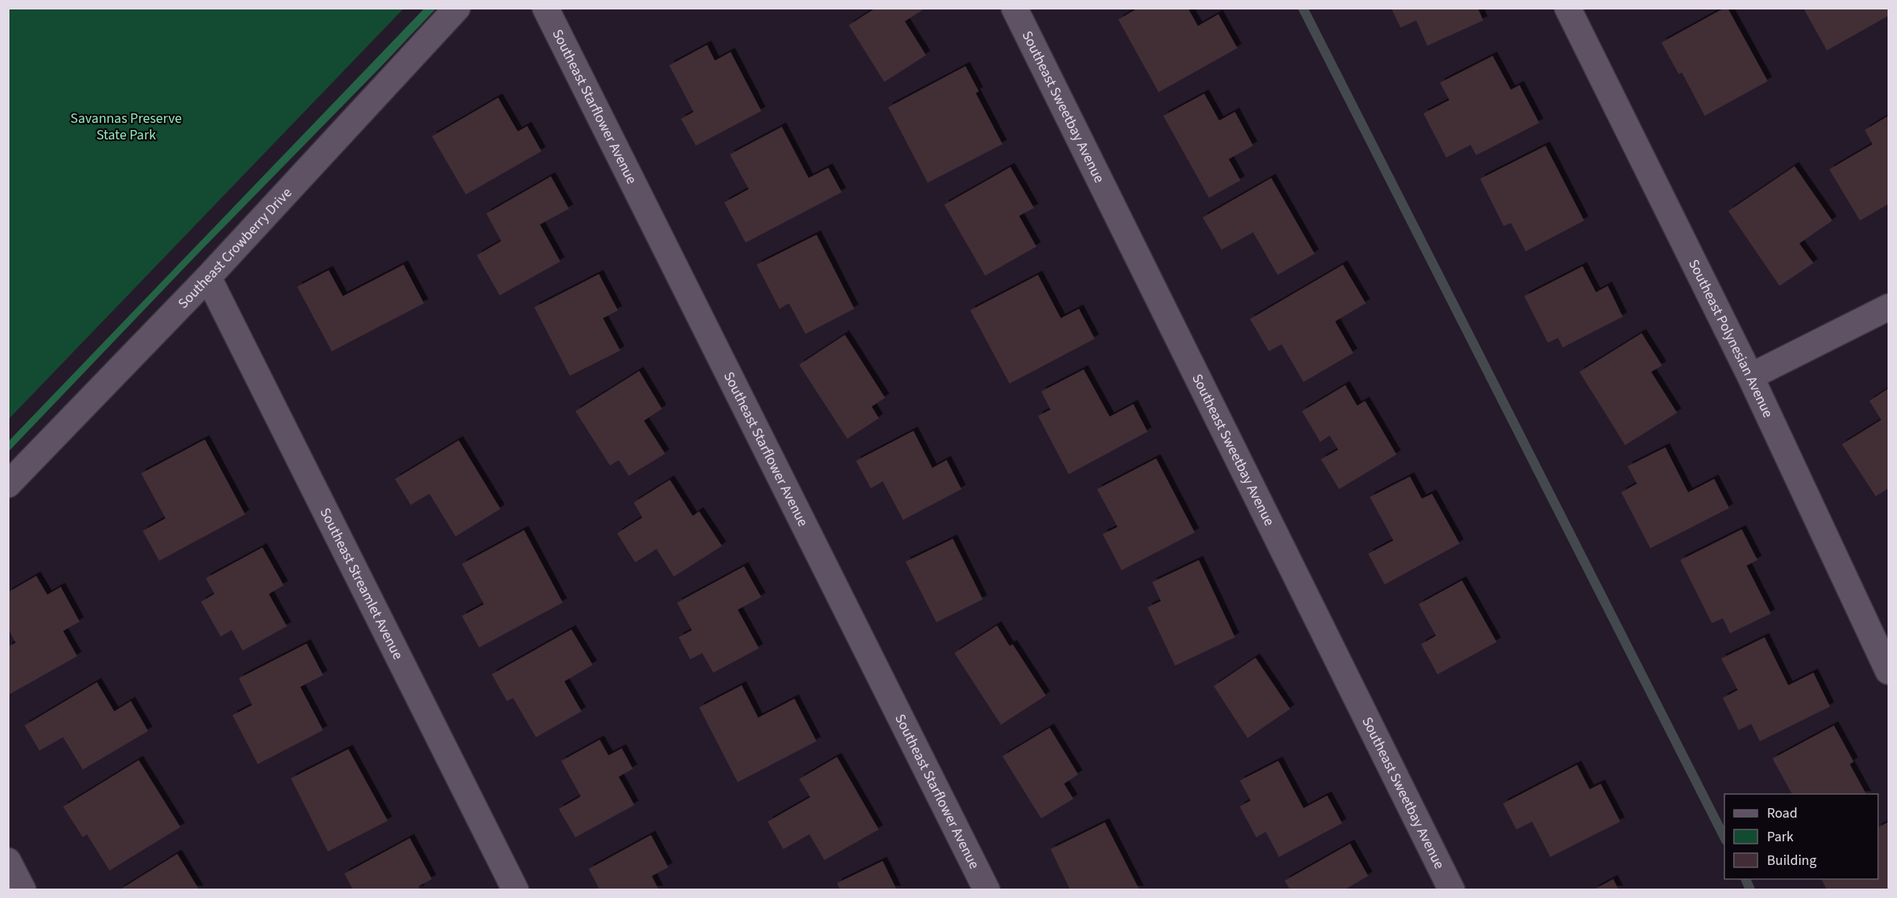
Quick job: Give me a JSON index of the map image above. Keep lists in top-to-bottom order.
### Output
{
  "streets": {
    "street": [
      "Southeast Starflower Avenue",
      "Southeast Sweetbay Avenue",
      "Southeast Crowberry Drive",
      "Southeast Polynesian Avenue",
      "Southeast Streamlet Avenue"
    ]
  },
  "crossings": [
    ["Southeast Crowberry Drive", "Southeast Streamlet Avenue"]
  ],
  "parks": ["Savannas Preserve State Park"],
  "legend": ["Road", "Park", "Building"]
}
